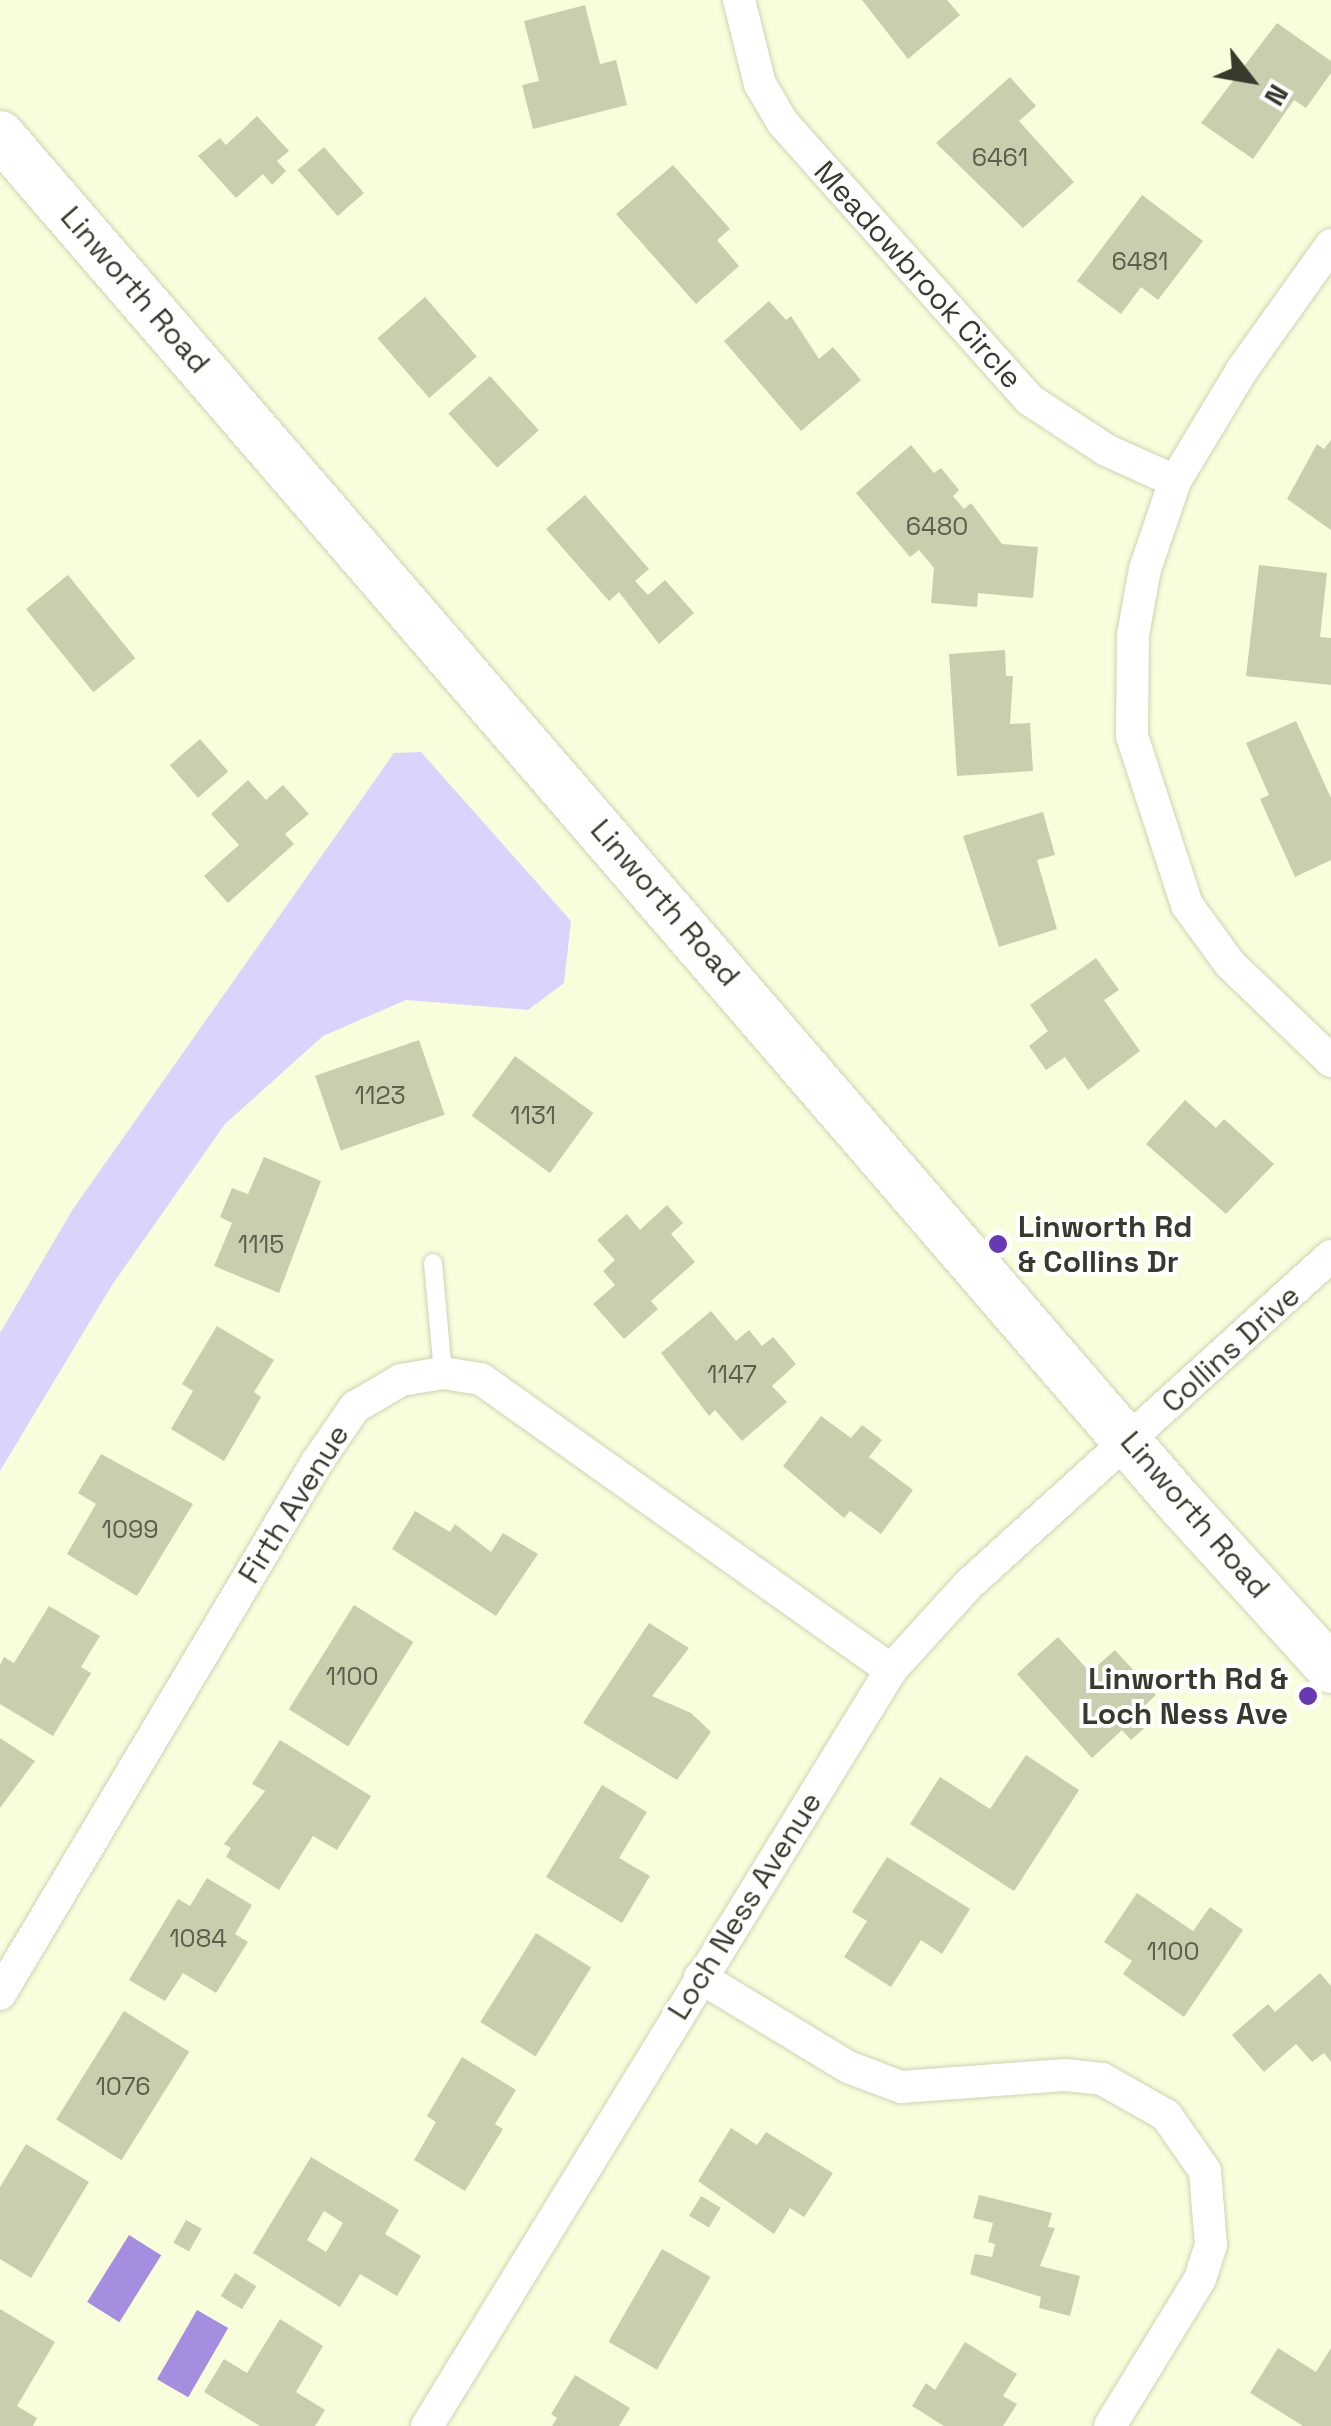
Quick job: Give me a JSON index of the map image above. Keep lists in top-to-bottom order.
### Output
{
  "streets": {
    "main road": ["Linworth Road"],
    "street": [
      "Meadowbrook Circle",
      "Collins Drive",
      "Firth Avenue",
      "Loch Ness Avenue"
    ]
  },
  "crossings": [
    ["Linworth Road", "Collins Drive"],
    ["Linworth Road", "Loch Ness Avenue"],
    ["Collins Drive", "Loch Ness Avenue"],
    ["Firth Avenue", "Loch Ness Avenue"]
  ],
  "places": ["Linworth Rd & Collins Dr", "Linworth Rd & Loch Ness Ave"],
  "house_numbers": [
    "6461",
    "6481",
    "6480",
    "1123",
    "1131",
    "1115",
    "1147",
    "1099",
    "1100",
    "1084",
    "1100",
    "1076"
  ],
  "north": "bottom right"
}
